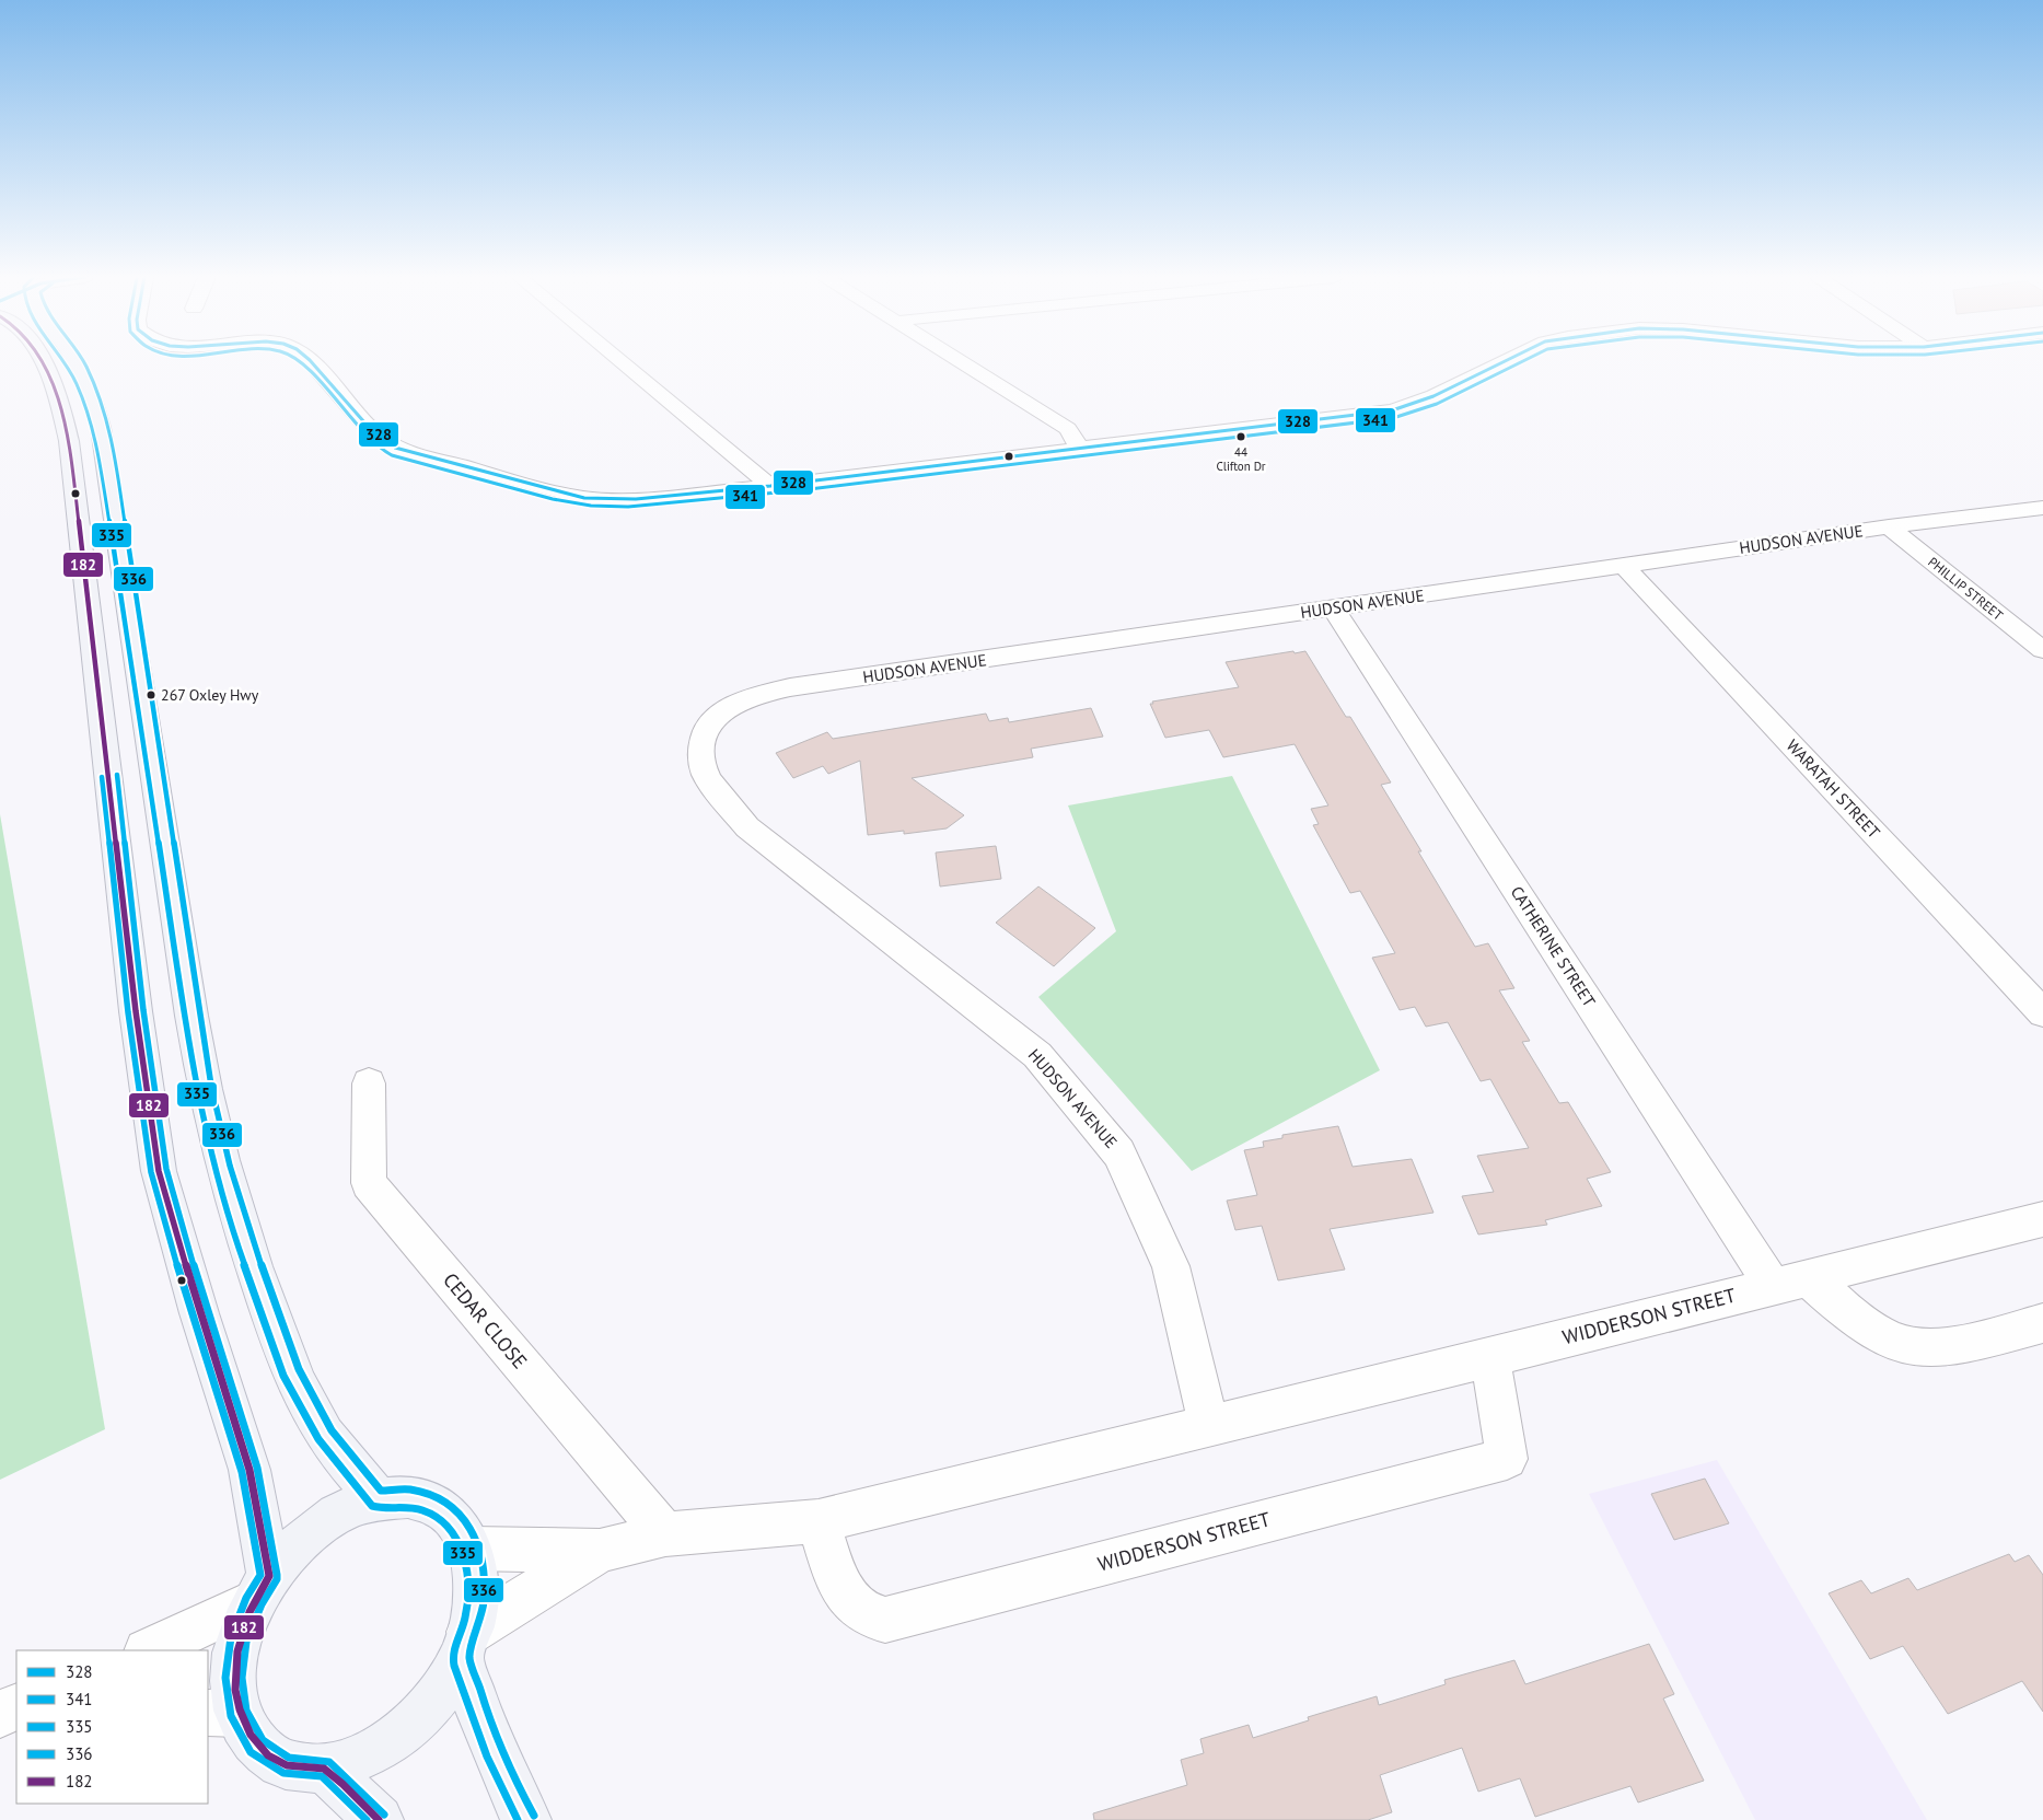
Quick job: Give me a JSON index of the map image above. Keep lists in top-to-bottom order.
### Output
{
  "streets": {
    "street": [
      "HUDSON AVENUE",
      "PHILLIP STREET",
      "WARATAH STREET",
      "CATHERINE STREET",
      "WIDDERSON STREET",
      "CEDAR CLOSE"
    ]
  },
  "crossings": [
    ["HUDSON AVENUE", "PHILLIP STREET"],
    ["HUDSON AVENUE", "WARATAH STREET"],
    ["HUDSON AVENUE", "CATHERINE STREET"],
    ["HUDSON AVENUE", "WIDDERSON STREET"],
    ["CATHERINE STREET", "WIDDERSON STREET"],
    ["WIDDERSON STREET", "CEDAR CLOSE"]
  ],
  "places": ["44 Clifton Dr", "267 Oxley Hwy"],
  "lines": [
    "transit line 328",
    "transit line 341",
    "transit line 335",
    "transit line 336",
    "transit line 182"
  ],
  "legend": [
    "328",
    "341",
    "335",
    "336",
    "182"
  ]
}
